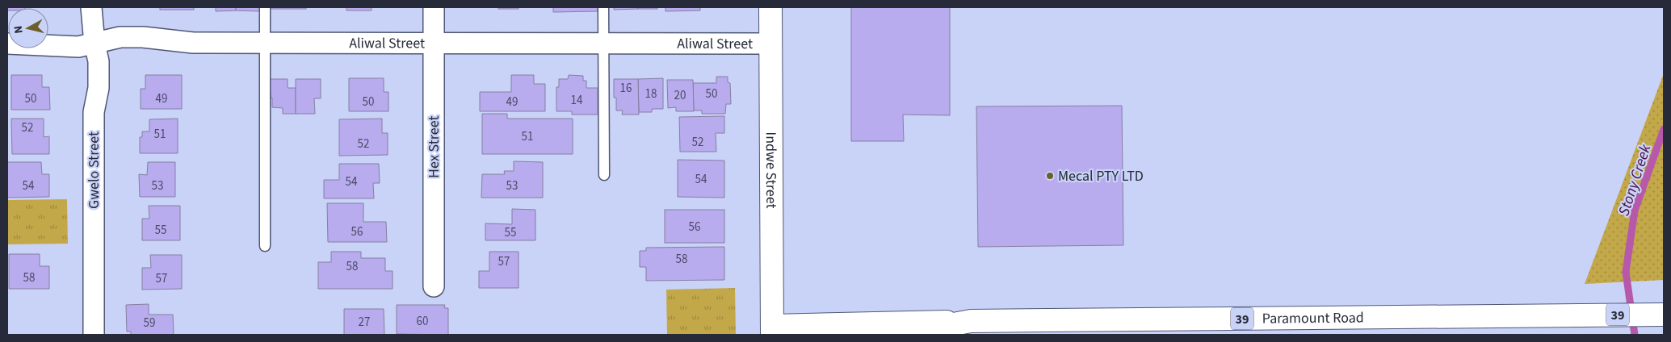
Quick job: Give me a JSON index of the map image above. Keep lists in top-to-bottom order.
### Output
{
  "streets": {
    "main road": ["Indwe Street", "39", "Paramount Road"],
    "street": ["Aliwal Street", "Hex Street", "Gwelo Street"]
  },
  "crossings": [
    ["Aliwal Street", "Hex Street"],
    ["Aliwal Street", "Gwelo Street"],
    ["Aliwal Street", "Indwe Street"]
  ],
  "water": ["Stony Creek"],
  "places": ["Mecal PTY LTD"],
  "house_numbers": [
    "16",
    "18",
    "50",
    "20",
    "50",
    "49",
    "14",
    "50",
    "49",
    "52",
    "51",
    "51",
    "52",
    "52",
    "54",
    "54",
    "54",
    "53",
    "53",
    "56",
    "55",
    "56",
    "55",
    "58",
    "57",
    "58",
    "58",
    "57",
    "60",
    "27",
    "59"
  ],
  "north": "left"
}
